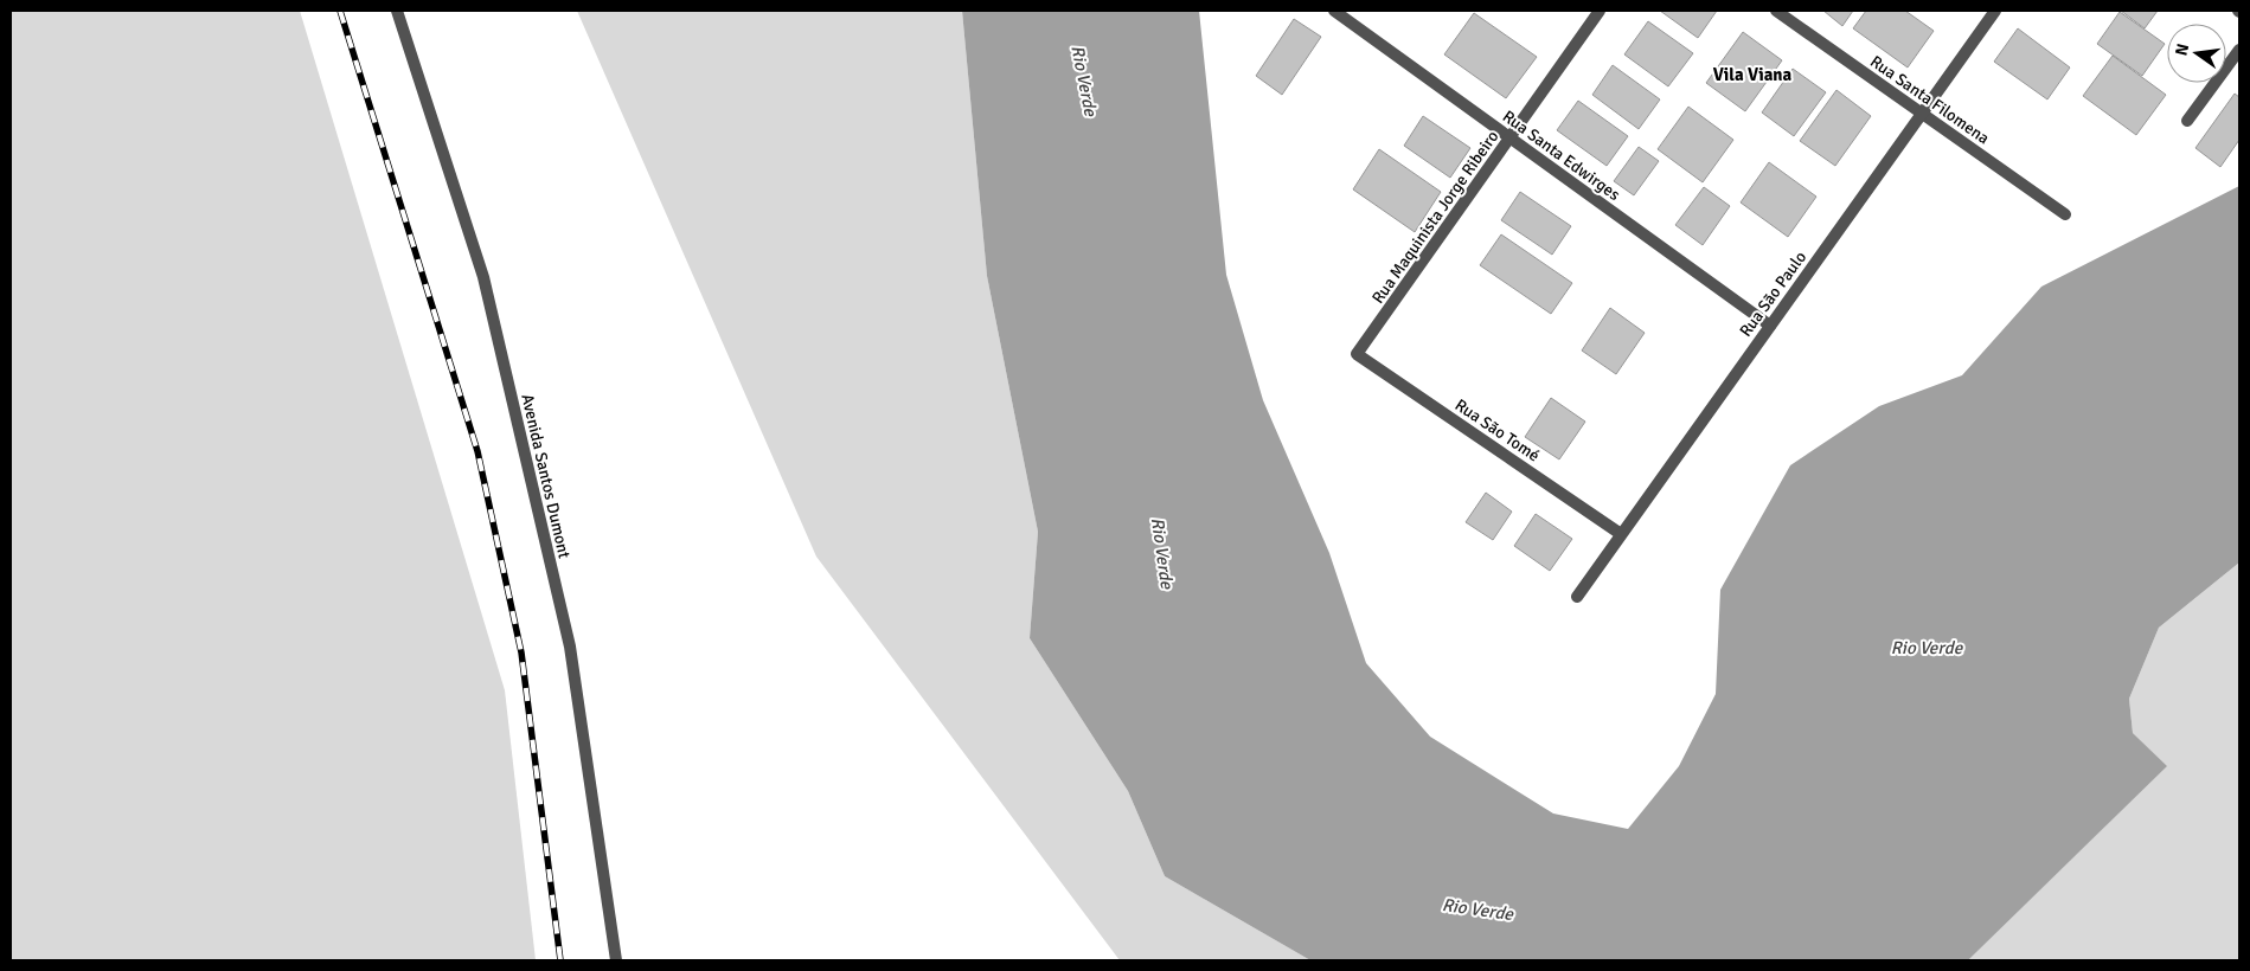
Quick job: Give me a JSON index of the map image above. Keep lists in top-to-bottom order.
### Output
{
  "streets": {
    "street": [
      "Rua Santa Filomena",
      "Rua Santa Edwirges",
      "Rua Maquinista Jorge Ribeiro",
      "Rua São Paulo",
      "Rua São Tomé",
      "Avenida Santos Dumont"
    ]
  },
  "crossings": [
    ["Rua Santa Filomena", "Rua São Paulo"],
    ["Rua Santa Edwirges", "Rua Maquinista Jorge Ribeiro"],
    ["Rua Santa Edwirges", "Rua São Paulo"],
    ["Rua Maquinista Jorge Ribeiro", "Rua São Tomé"],
    ["Rua São Paulo", "Rua São Tomé"]
  ],
  "districts": ["Vila Viana"],
  "water": ["Rio Verde"],
  "north": "left"
}
